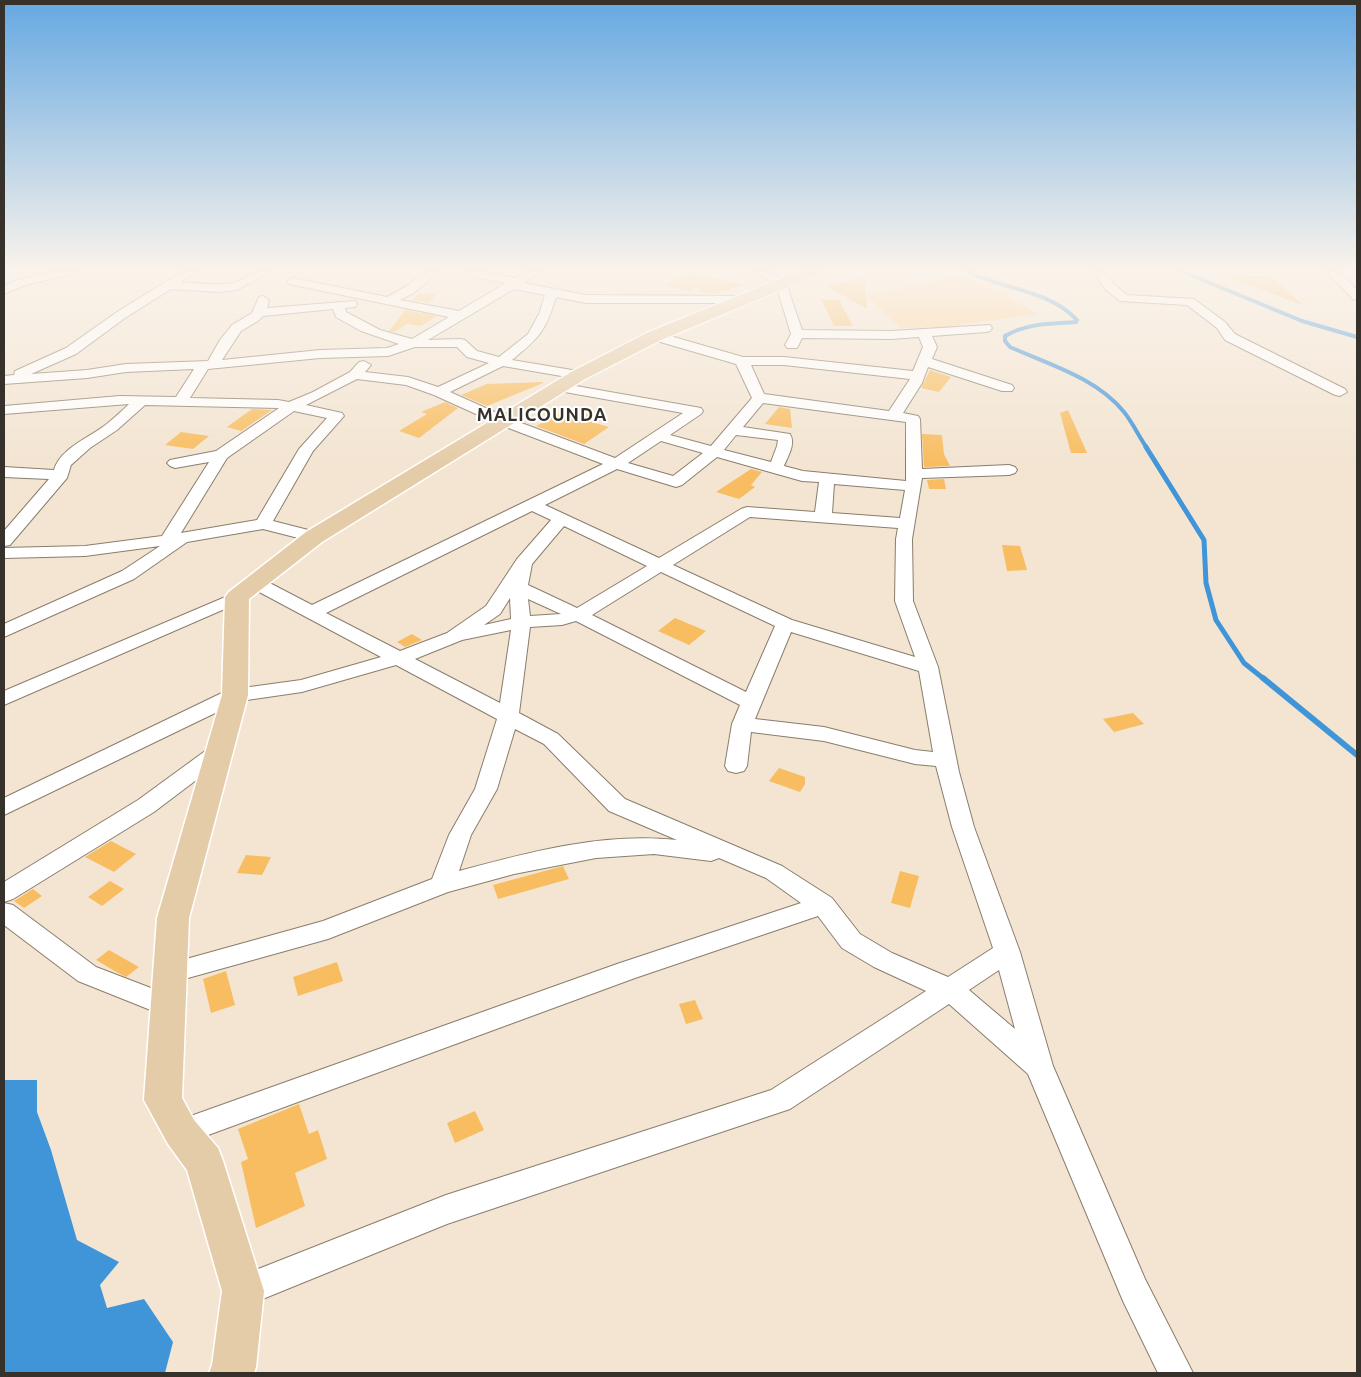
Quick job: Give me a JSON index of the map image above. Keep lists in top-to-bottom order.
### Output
{
  "districts": ["MALICOUNDA"]
}
